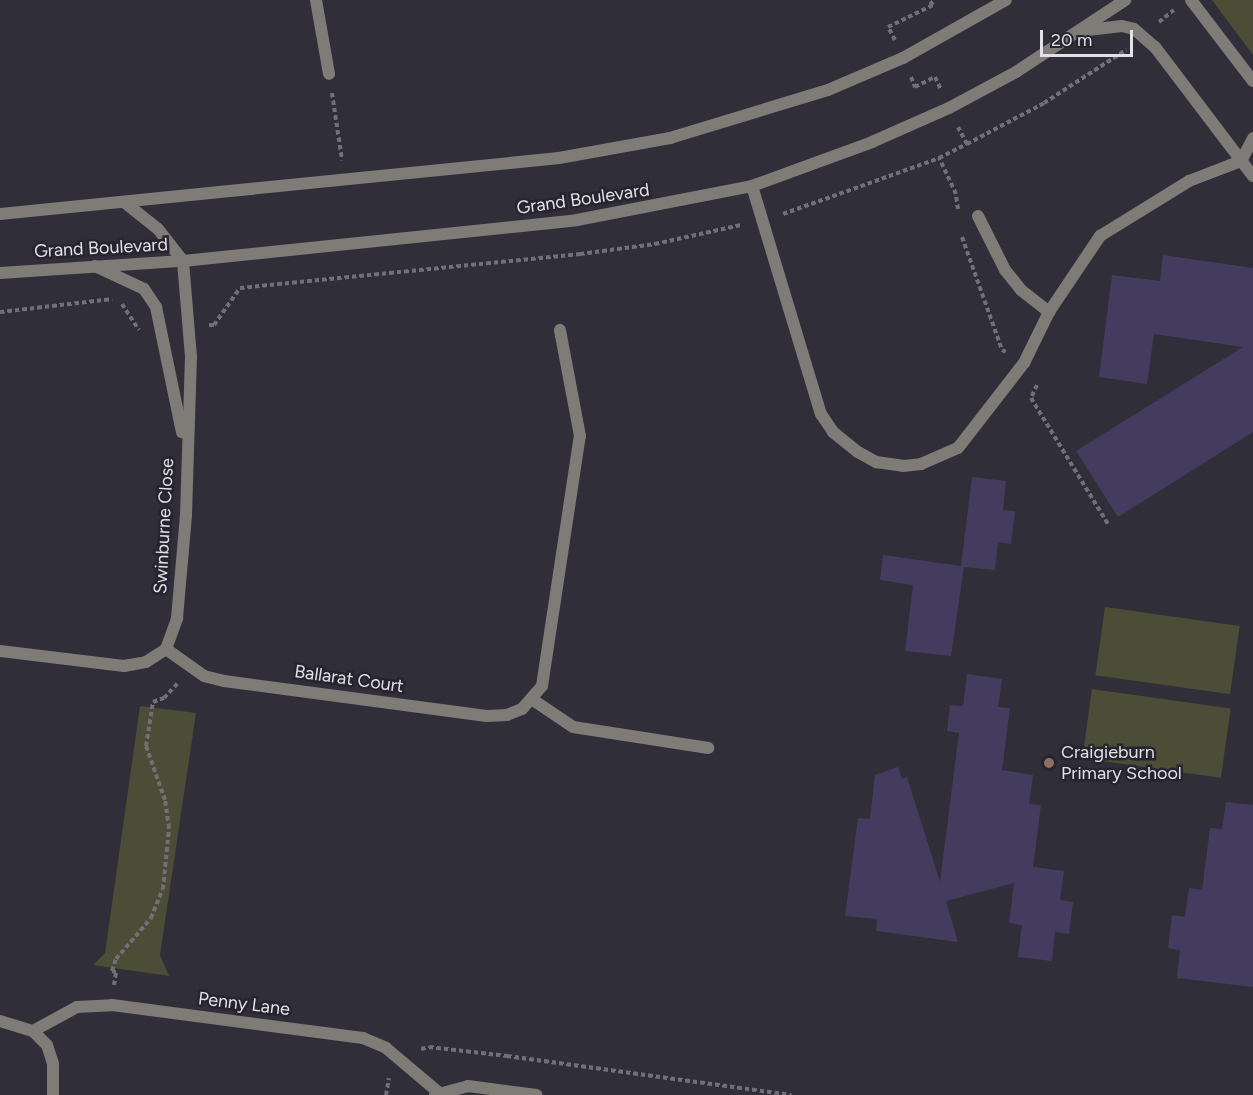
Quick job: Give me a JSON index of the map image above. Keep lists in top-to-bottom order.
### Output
{
  "streets": {
    "street": [
      "Grand Boulevard",
      "Swinburne Close",
      "Ballarat Court",
      "Penny Lane"
    ]
  },
  "crossings": [
    ["Grand Boulevard", "Swinburne Close"],
    ["Swinburne Close", "Ballarat Court"]
  ],
  "places": ["Craigieburn Primary School"],
  "scale_bar": "20 m"
}
